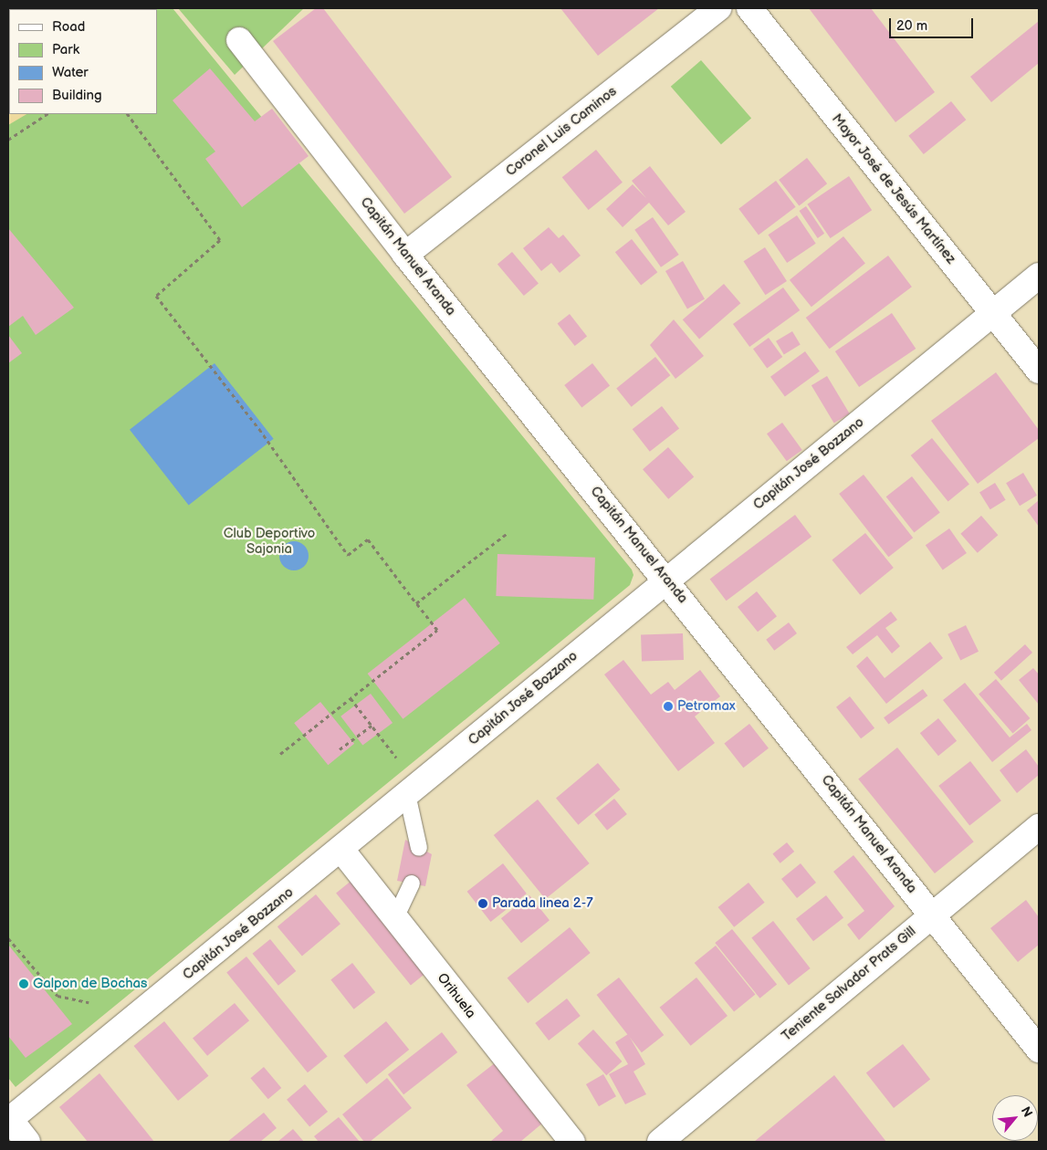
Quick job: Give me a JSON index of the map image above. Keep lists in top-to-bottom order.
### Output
{
  "streets": {
    "street": [
      "Coronel Luis Caminos",
      "Mayor José de Jesús Martínez",
      "Capitán Manuel Aranda",
      "Capitán José Bozzano",
      "Teniente Salvador Prats Gill",
      "Orihuela"
    ]
  },
  "crossings": [
    ["Coronel Luis Caminos", "Capitán Manuel Aranda"],
    ["Mayor José de Jesús Martínez", "Capitán José Bozzano"],
    ["Capitán Manuel Aranda", "Capitán José Bozzano"],
    ["Capitán Manuel Aranda", "Teniente Salvador Prats Gill"],
    ["Capitán José Bozzano", "Orihuela"]
  ],
  "parks": ["Club Deportivo Sajonia"],
  "places": ["Petromax", "Parada linea 2-7", "Galpon de Bochas"],
  "legend": [
    "Road",
    "Park",
    "Water",
    "Building"
  ],
  "scale_bar": "20 m",
  "north": "top right"
}
